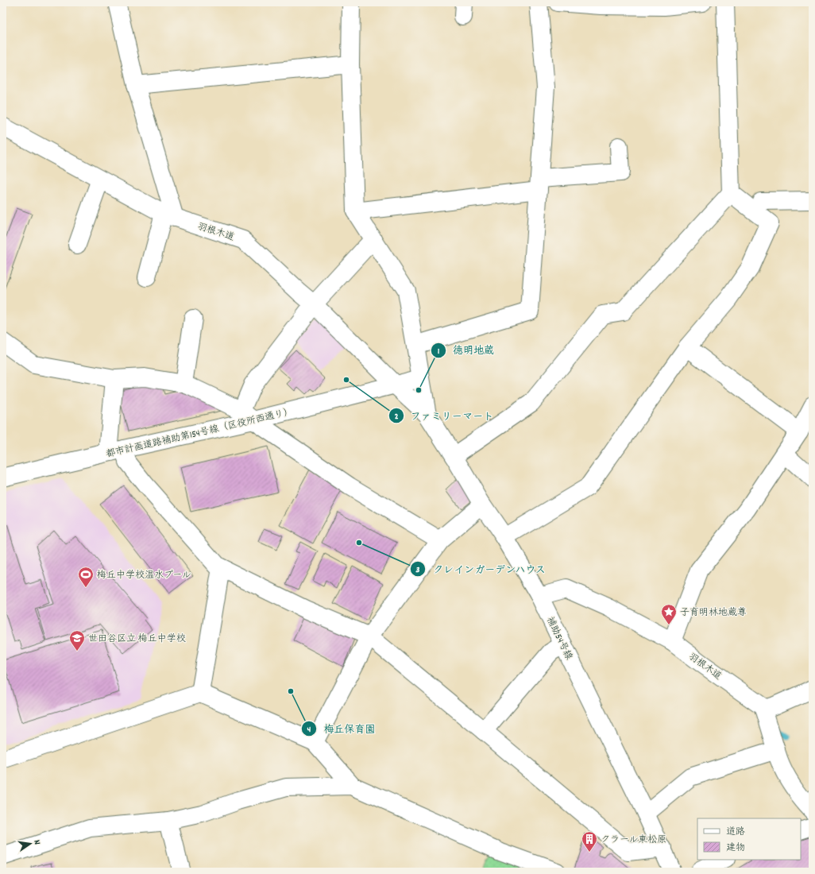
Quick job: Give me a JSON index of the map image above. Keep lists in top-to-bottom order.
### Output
{
  "streets": {
    "street": ["羽根木道", "都市計画道路補助第154号線（区役所西通り）", "補助54号線"]
  },
  "crossings": [
    ["羽根木道", "都市計画道路補助第154号線（区役所西通り）"],
    ["羽根木道", "補助54号線"],
    ["都市計画道路補助第154号線（区役所西通り）", "補助54号線"]
  ],
  "places": {
    "other": [
      "ファミリーマート",
      "徳明地蔵",
      "クレインガーデンハウス",
      "梅丘保育園"
    ],
    "sports": ["梅丘中学校温水プール"],
    "place": ["子育明林地蔵尊"],
    "school or university": ["世田谷区立 梅丘中学校"],
    "building": ["クラール東松原"]
  },
  "legend": ["道路", "建物"],
  "north": "right"
}
